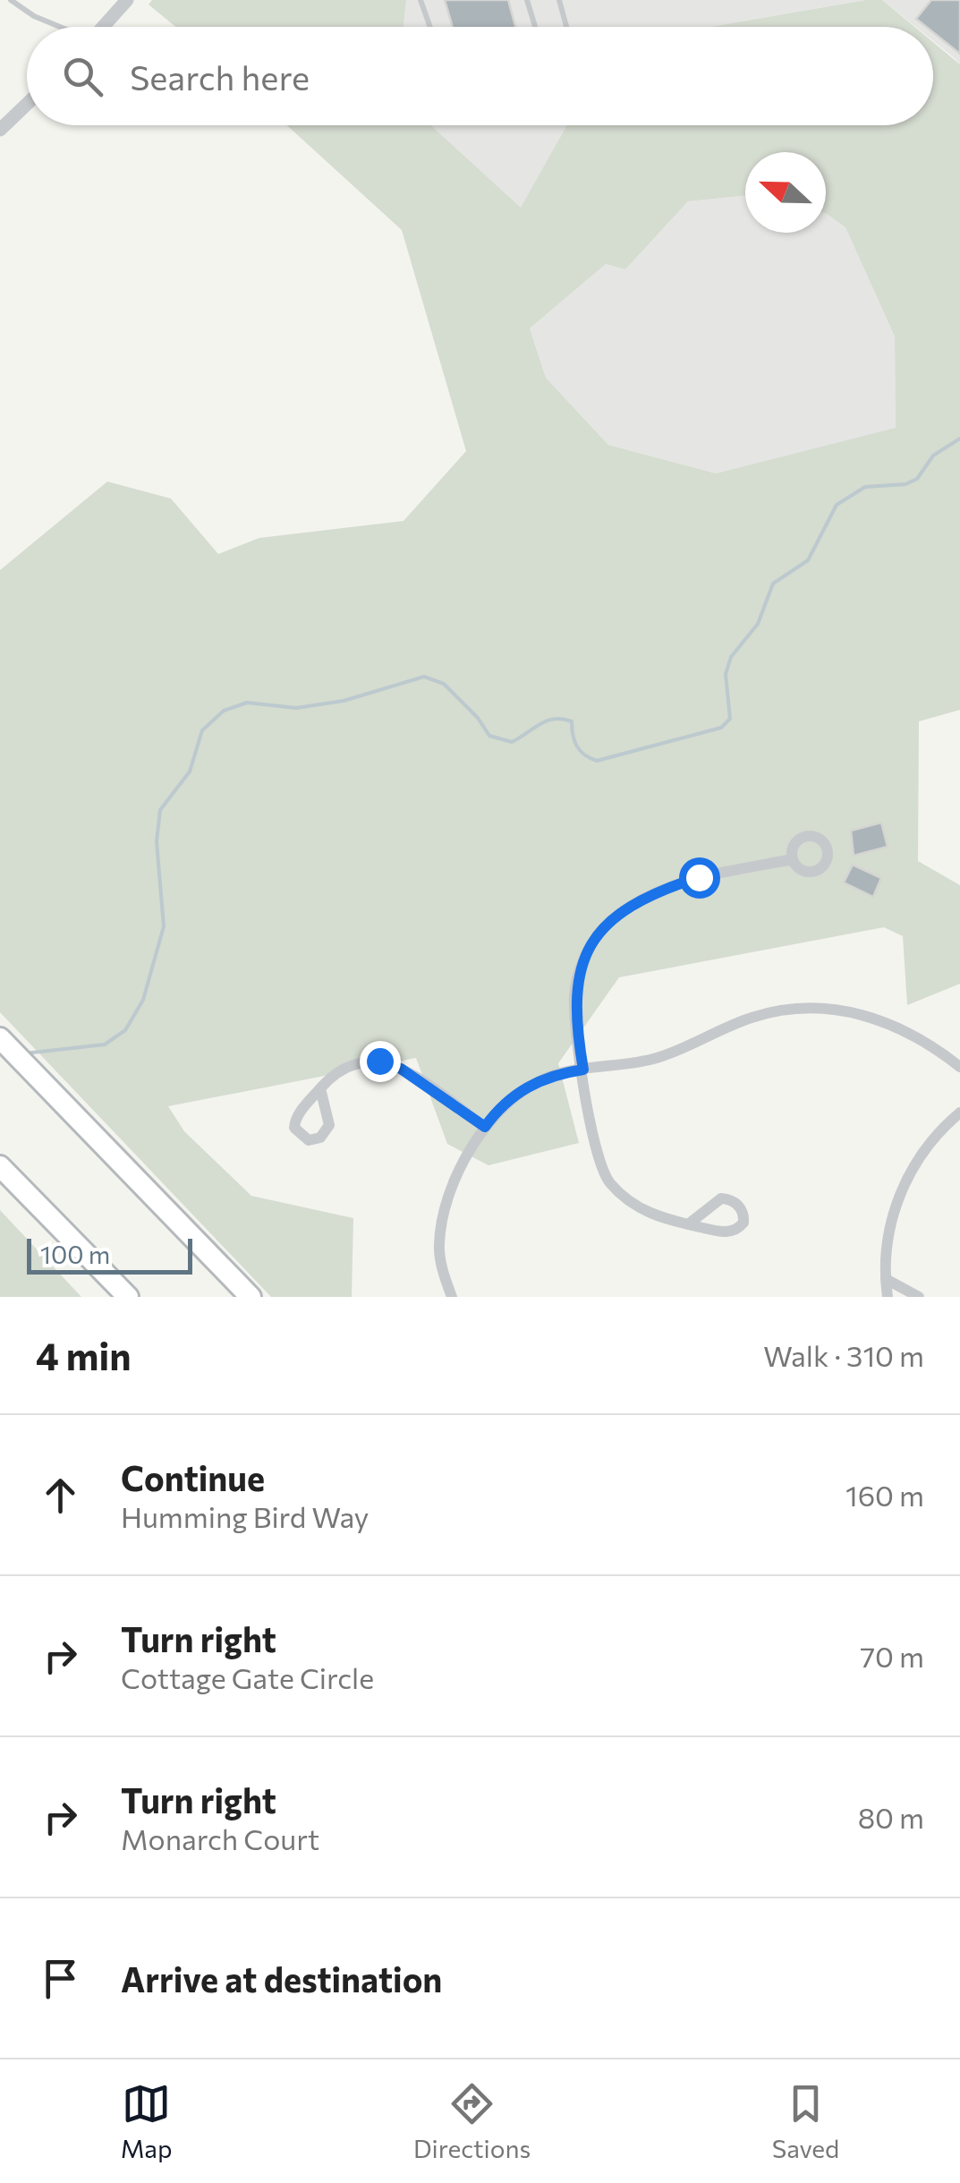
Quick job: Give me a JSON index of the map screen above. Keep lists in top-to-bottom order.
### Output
{
  "scale_bar": "100 m",
  "north": "left",
  "page": {
    "search": "Search here",
    "scale": "100 m",
    "heading": ["4 min", "Walk · 310 m"],
    "list": [
      ["Continue", "Humming Bird Way", "160 m"],
      ["Turn right", "Cottage Gate Circle", "70 m"],
      ["Turn right", "Monarch Court", "80 m"],
      "Arrive at destination"
    ],
    "nav": ["Map", "Directions", "Saved"]
  }
}
